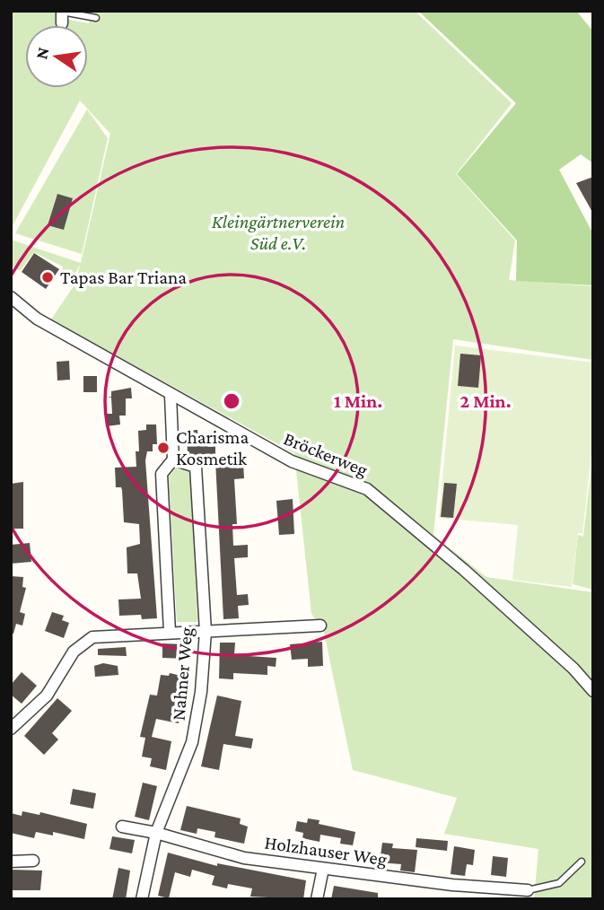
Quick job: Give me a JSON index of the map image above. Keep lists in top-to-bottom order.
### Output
{
  "streets": {
    "street": ["Bröckerweg", "Nahner Weg", "Holzhauser Weg"]
  },
  "crossings": [
    ["Bröckerweg", "Nahner Weg"],
    ["Nahner Weg", "Holzhauser Weg"]
  ],
  "parks": ["Kleingärtnerverein Süd e.V."],
  "places": ["Tapas Bar Triana", "Charisma Kosmetik"],
  "north": "left",
  "rings": ["1 Min.", "2 Min."]
}
